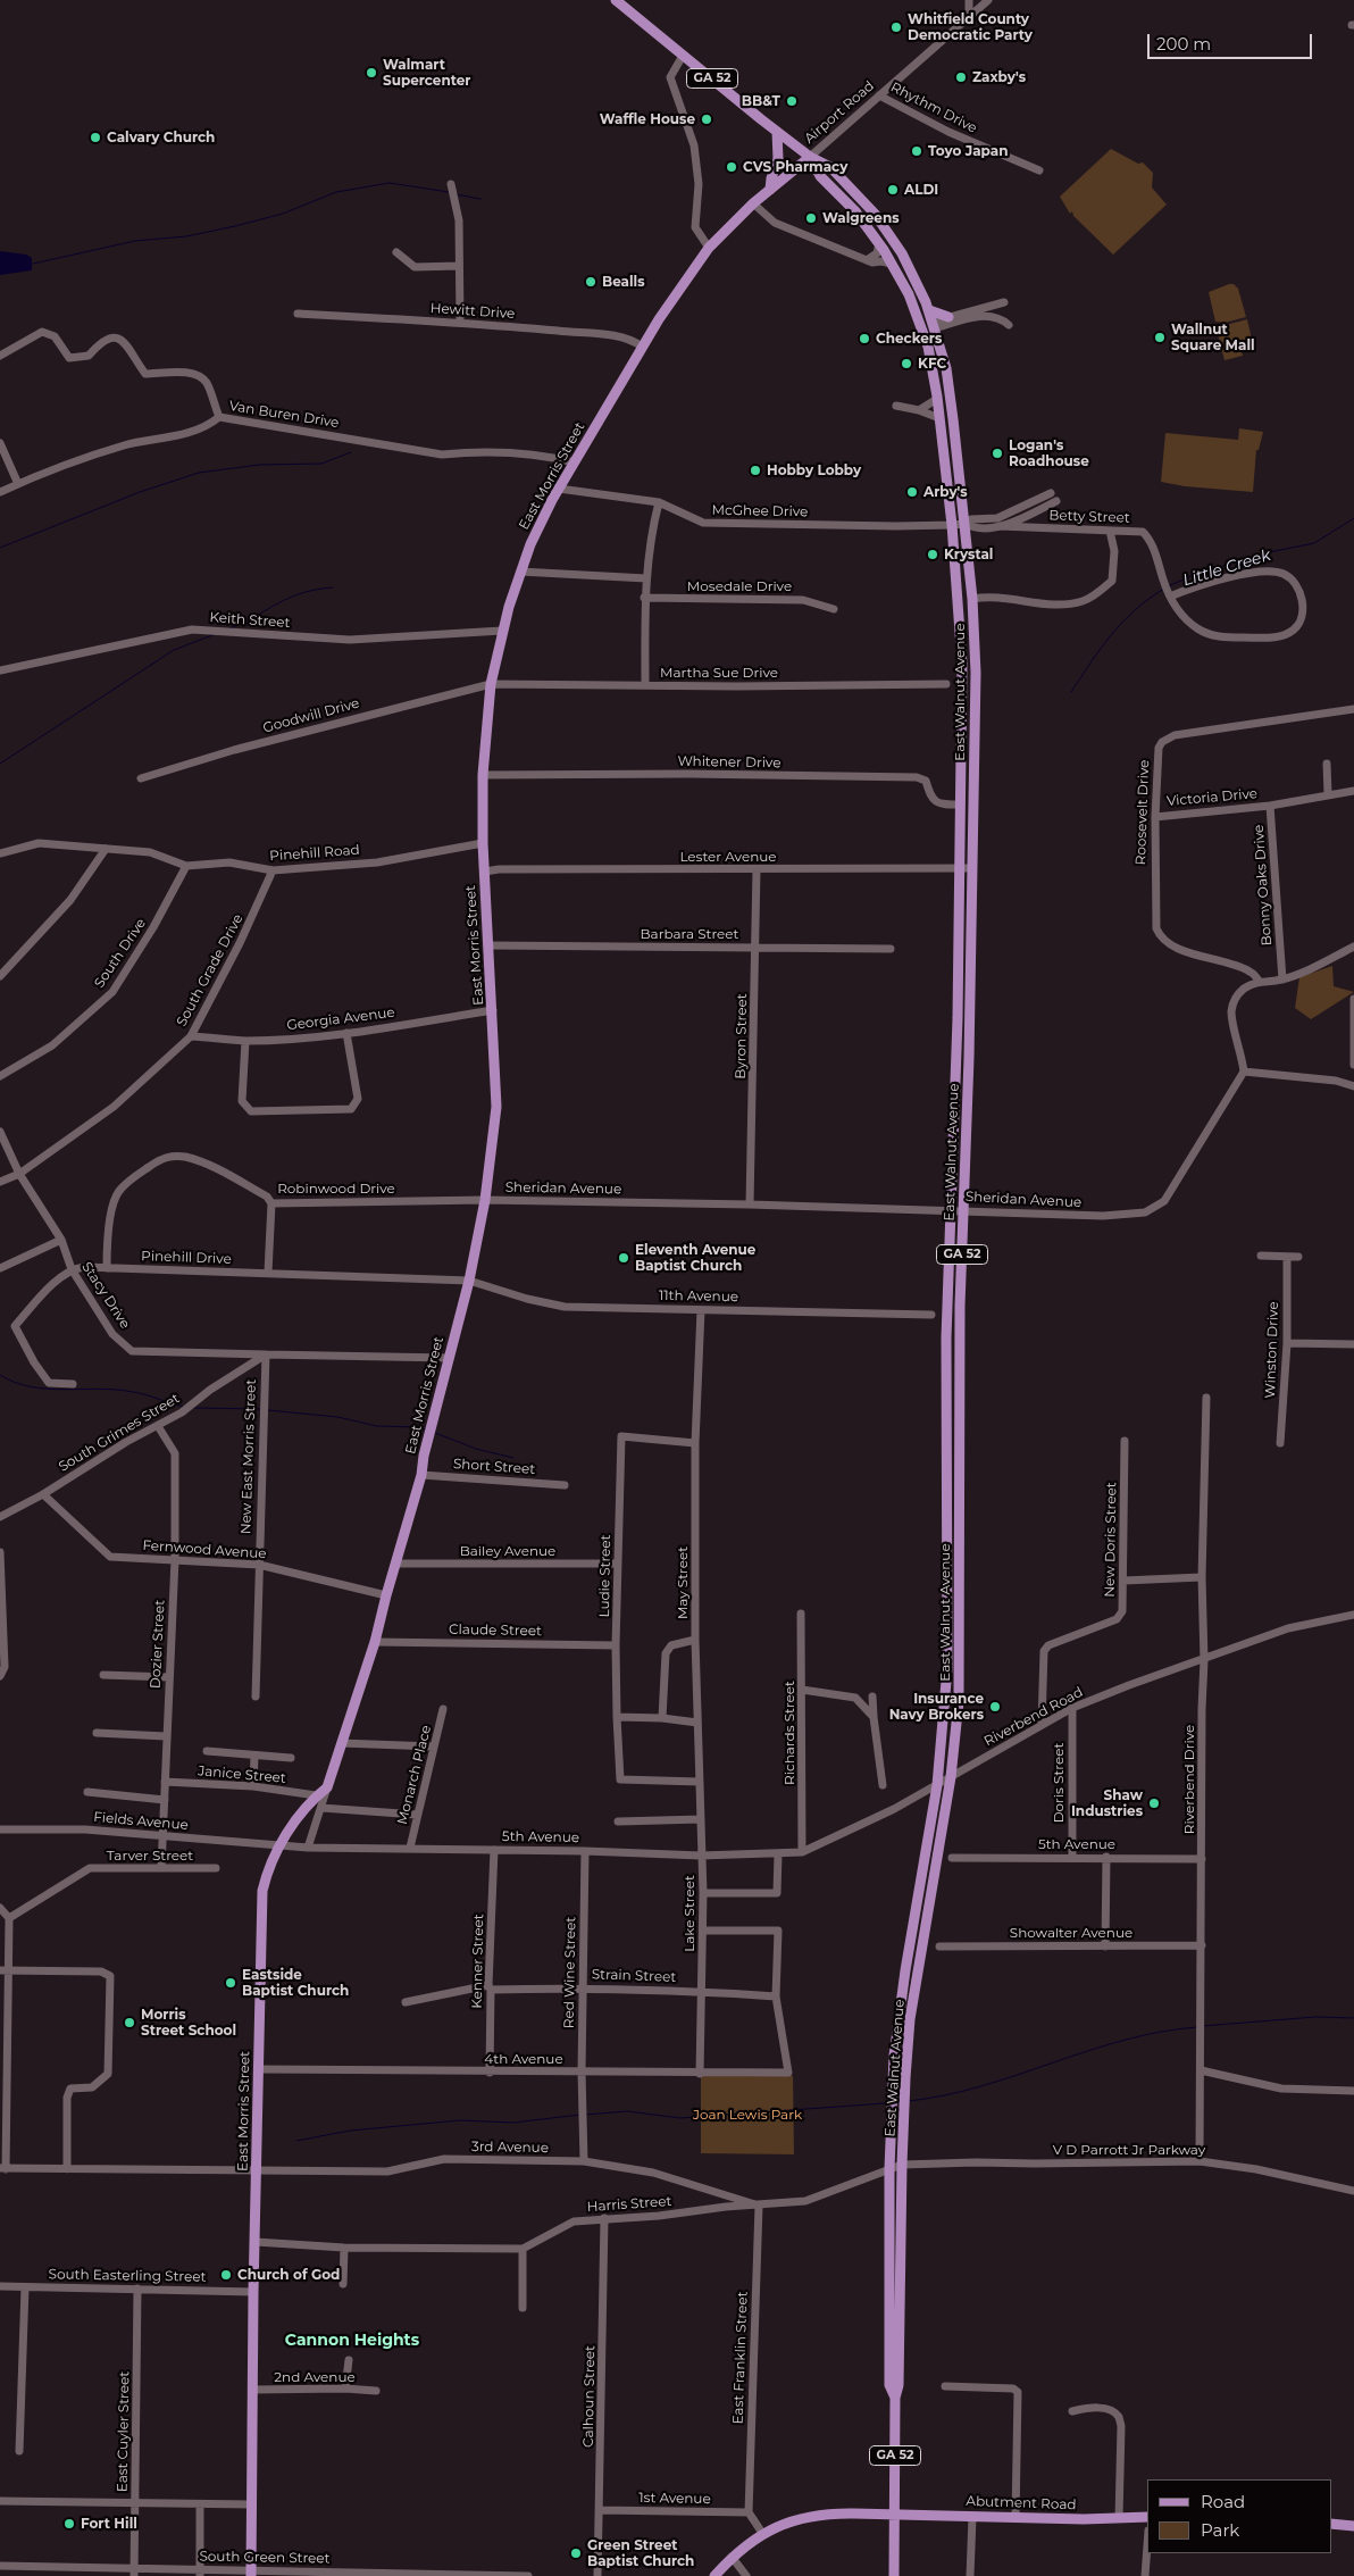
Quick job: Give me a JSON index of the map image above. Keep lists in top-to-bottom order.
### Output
{
  "streets": {
    "main road": [
      "GA 52",
      "Airport Road",
      "East Morris Street",
      "East Walnut Avenue",
      "Abutment Road"
    ],
    "street": [
      "Rhythm Drive",
      "Hewitt Drive",
      "Van Buren Drive",
      "McGhee Drive",
      "Betty Street",
      "Mosedale Drive",
      "Keith Street",
      "Martha Sue Drive",
      "Goodwill Drive",
      "Whitener Drive",
      "Victoria Drive",
      "Roosevelt Drive",
      "Pinehill Road",
      "Lester Avenue",
      "Bonny Oaks Drive",
      "Barbara Street",
      "South Drive",
      "South Grade Drive",
      "Georgia Avenue",
      "Byron Street",
      "Robinwood Drive",
      "Sheridan Avenue",
      "Pinehill Drive",
      "Stacy Drive",
      "11th Avenue",
      "Winston Drive",
      "South Grimes Street",
      "New East Morris Street",
      "Short Street",
      "New Doris Street",
      "Fernwood Avenue",
      "Bailey Avenue",
      "Ludie Street",
      "May Street",
      "Claude Street",
      "Dozier Street",
      "Riverbend Road",
      "Richards Street",
      "Janice Street",
      "Monarch Place",
      "Riverbend Drive",
      "Doris Street",
      "Fields Avenue",
      "5th Avenue",
      "Tarver Street",
      "Lake Street",
      "Showalter Avenue",
      "Kenner Street",
      "Red Wine Street",
      "Strain Street",
      "4th Avenue",
      "3rd Avenue",
      "V D Parrott Jr Parkway",
      "Harris Street",
      "South Easterling Street",
      "East Franklin Street",
      "2nd Avenue",
      "Calhoun Street",
      "East Cuyler Street",
      "1st Avenue",
      "South Green Street"
    ]
  },
  "crossings": [
    ["Rhythm Drive", "Airport Road"],
    ["Airport Road", "East Morris Street"],
    ["Airport Road", "East Walnut Avenue"],
    ["Hewitt Drive", "East Morris Street"],
    ["Van Buren Drive", "East Morris Street"],
    ["East Morris Street", "McGhee Drive"],
    ["East Morris Street", "Keith Street"],
    ["East Morris Street", "Martha Sue Drive"],
    ["East Morris Street", "Goodwill Drive"],
    ["East Morris Street", "Whitener Drive"],
    ["East Morris Street", "Pinehill Road"],
    ["East Morris Street", "Lester Avenue"],
    ["East Morris Street", "Barbara Street"],
    ["East Morris Street", "Georgia Avenue"],
    ["East Morris Street", "Robinwood Drive"],
    ["East Morris Street", "Sheridan Avenue"],
    ["East Morris Street", "Pinehill Drive"],
    ["East Morris Street", "11th Avenue"],
    ["East Morris Street", "Short Street"],
    ["East Morris Street", "Fernwood Avenue"],
    ["East Morris Street", "Bailey Avenue"],
    ["East Morris Street", "Claude Street"],
    ["East Morris Street", "Janice Street"],
    ["East Morris Street", "Fields Avenue"],
    ["East Morris Street", "5th Avenue"],
    ["East Morris Street", "4th Avenue"],
    ["East Morris Street", "3rd Avenue"],
    ["East Morris Street", "Harris Street"],
    ["East Morris Street", "South Easterling Street"],
    ["East Morris Street", "2nd Avenue"],
    ["East Morris Street", "South Green Street"],
    ["McGhee Drive", "Betty Street"],
    ["McGhee Drive", "East Walnut Avenue"],
    ["Betty Street", "East Walnut Avenue"],
    ["Martha Sue Drive", "Goodwill Drive"],
    ["East Walnut Avenue", "Whitener Drive"],
    ["East Walnut Avenue", "Lester Avenue"],
    ["East Walnut Avenue", "Sheridan Avenue"],
    ["East Walnut Avenue", "Riverbend Road"],
    ["East Walnut Avenue", "V D Parrott Jr Parkway"],
    ["East Walnut Avenue", "Harris Street"],
    ["East Walnut Avenue", "Abutment Road"],
    ["Victoria Drive", "Roosevelt Drive"],
    ["Victoria Drive", "Bonny Oaks Drive"],
    ["Pinehill Road", "South Drive"],
    ["Pinehill Road", "South Grade Drive"],
    ["Lester Avenue", "Byron Street"],
    ["Barbara Street", "Byron Street"],
    ["South Grade Drive", "Georgia Avenue"],
    ["South Grade Drive", "Stacy Drive"],
    ["Byron Street", "Sheridan Avenue"],
    ["Robinwood Drive", "Sheridan Avenue"],
    ["Robinwood Drive", "Pinehill Drive"],
    ["Pinehill Drive", "Stacy Drive"],
    ["Pinehill Drive", "11th Avenue"],
    ["Stacy Drive", "South Grimes Street"],
    ["Stacy Drive", "New East Morris Street"],
    ["11th Avenue", "May Street"],
    ["South Grimes Street", "New East Morris Street"],
    ["South Grimes Street", "Fernwood Avenue"],
    ["South Grimes Street", "Dozier Street"],
    ["New East Morris Street", "Fernwood Avenue"],
    ["New Doris Street", "Riverbend Road"],
    ["Fernwood Avenue", "Dozier Street"],
    ["Bailey Avenue", "Ludie Street"],
    ["Ludie Street", "May Street"],
    ["Ludie Street", "Claude Street"],
    ["May Street", "5th Avenue"],
    ["May Street", "Lake Street"],
    ["Dozier Street", "Janice Street"],
    ["Dozier Street", "Fields Avenue"],
    ["Dozier Street", "Tarver Street"],
    ["Riverbend Road", "Richards Street"],
    ["Riverbend Road", "Riverbend Drive"],
    ["Riverbend Road", "Doris Street"],
    ["Riverbend Road", "5th Avenue"],
    ["Richards Street", "5th Avenue"],
    ["Monarch Place", "5th Avenue"],
    ["Riverbend Drive", "5th Avenue"],
    ["Riverbend Drive", "Showalter Avenue"],
    ["Riverbend Drive", "V D Parrott Jr Parkway"],
    ["Doris Street", "5th Avenue"],
    ["Fields Avenue", "5th Avenue"],
    ["5th Avenue", "Lake Street"],
    ["5th Avenue", "Kenner Street"],
    ["5th Avenue", "Red Wine Street"],
    ["Lake Street", "Strain Street"],
    ["Lake Street", "4th Avenue"],
    ["Kenner Street", "Strain Street"],
    ["Kenner Street", "4th Avenue"],
    ["Red Wine Street", "Strain Street"],
    ["Red Wine Street", "4th Avenue"],
    ["Red Wine Street", "3rd Avenue"],
    ["Strain Street", "4th Avenue"],
    ["3rd Avenue", "Harris Street"],
    ["3rd Avenue", "East Franklin Street"],
    ["V D Parrott Jr Parkway", "Harris Street"],
    ["Harris Street", "East Franklin Street"],
    ["Harris Street", "Calhoun Street"],
    ["South Easterling Street", "East Cuyler Street"],
    ["East Franklin Street", "1st Avenue"],
    ["Calhoun Street", "1st Avenue"],
    ["East Cuyler Street", "South Green Street"]
  ],
  "districts": ["Cannon Heights"],
  "water": ["Little Creek"],
  "parks": ["Joan Lewis Park"],
  "places": [
    "Whitfield County Democratic Party",
    "Walmart Supercenter",
    "Zaxby's",
    "BB&T",
    "Waffle House",
    "Calvary Church",
    "Toyo Japan",
    "CVS Pharmacy",
    "ALDI",
    "Walgreens",
    "Bealls",
    "Wallnut Square Mall",
    "Checkers",
    "KFC",
    "Logan's Roadhouse",
    "Hobby Lobby",
    "Arby's",
    "Krystal",
    "Eleventh Avenue Baptist Church",
    "Insurance Navy Brokers",
    "Shaw Industries",
    "Eastside Baptist Church",
    "Morris Street School",
    "Church of God",
    "Fort Hill",
    "Green Street Baptist Church"
  ],
  "legend": ["Road", "Park"],
  "scale_bar": "200 m"
}
